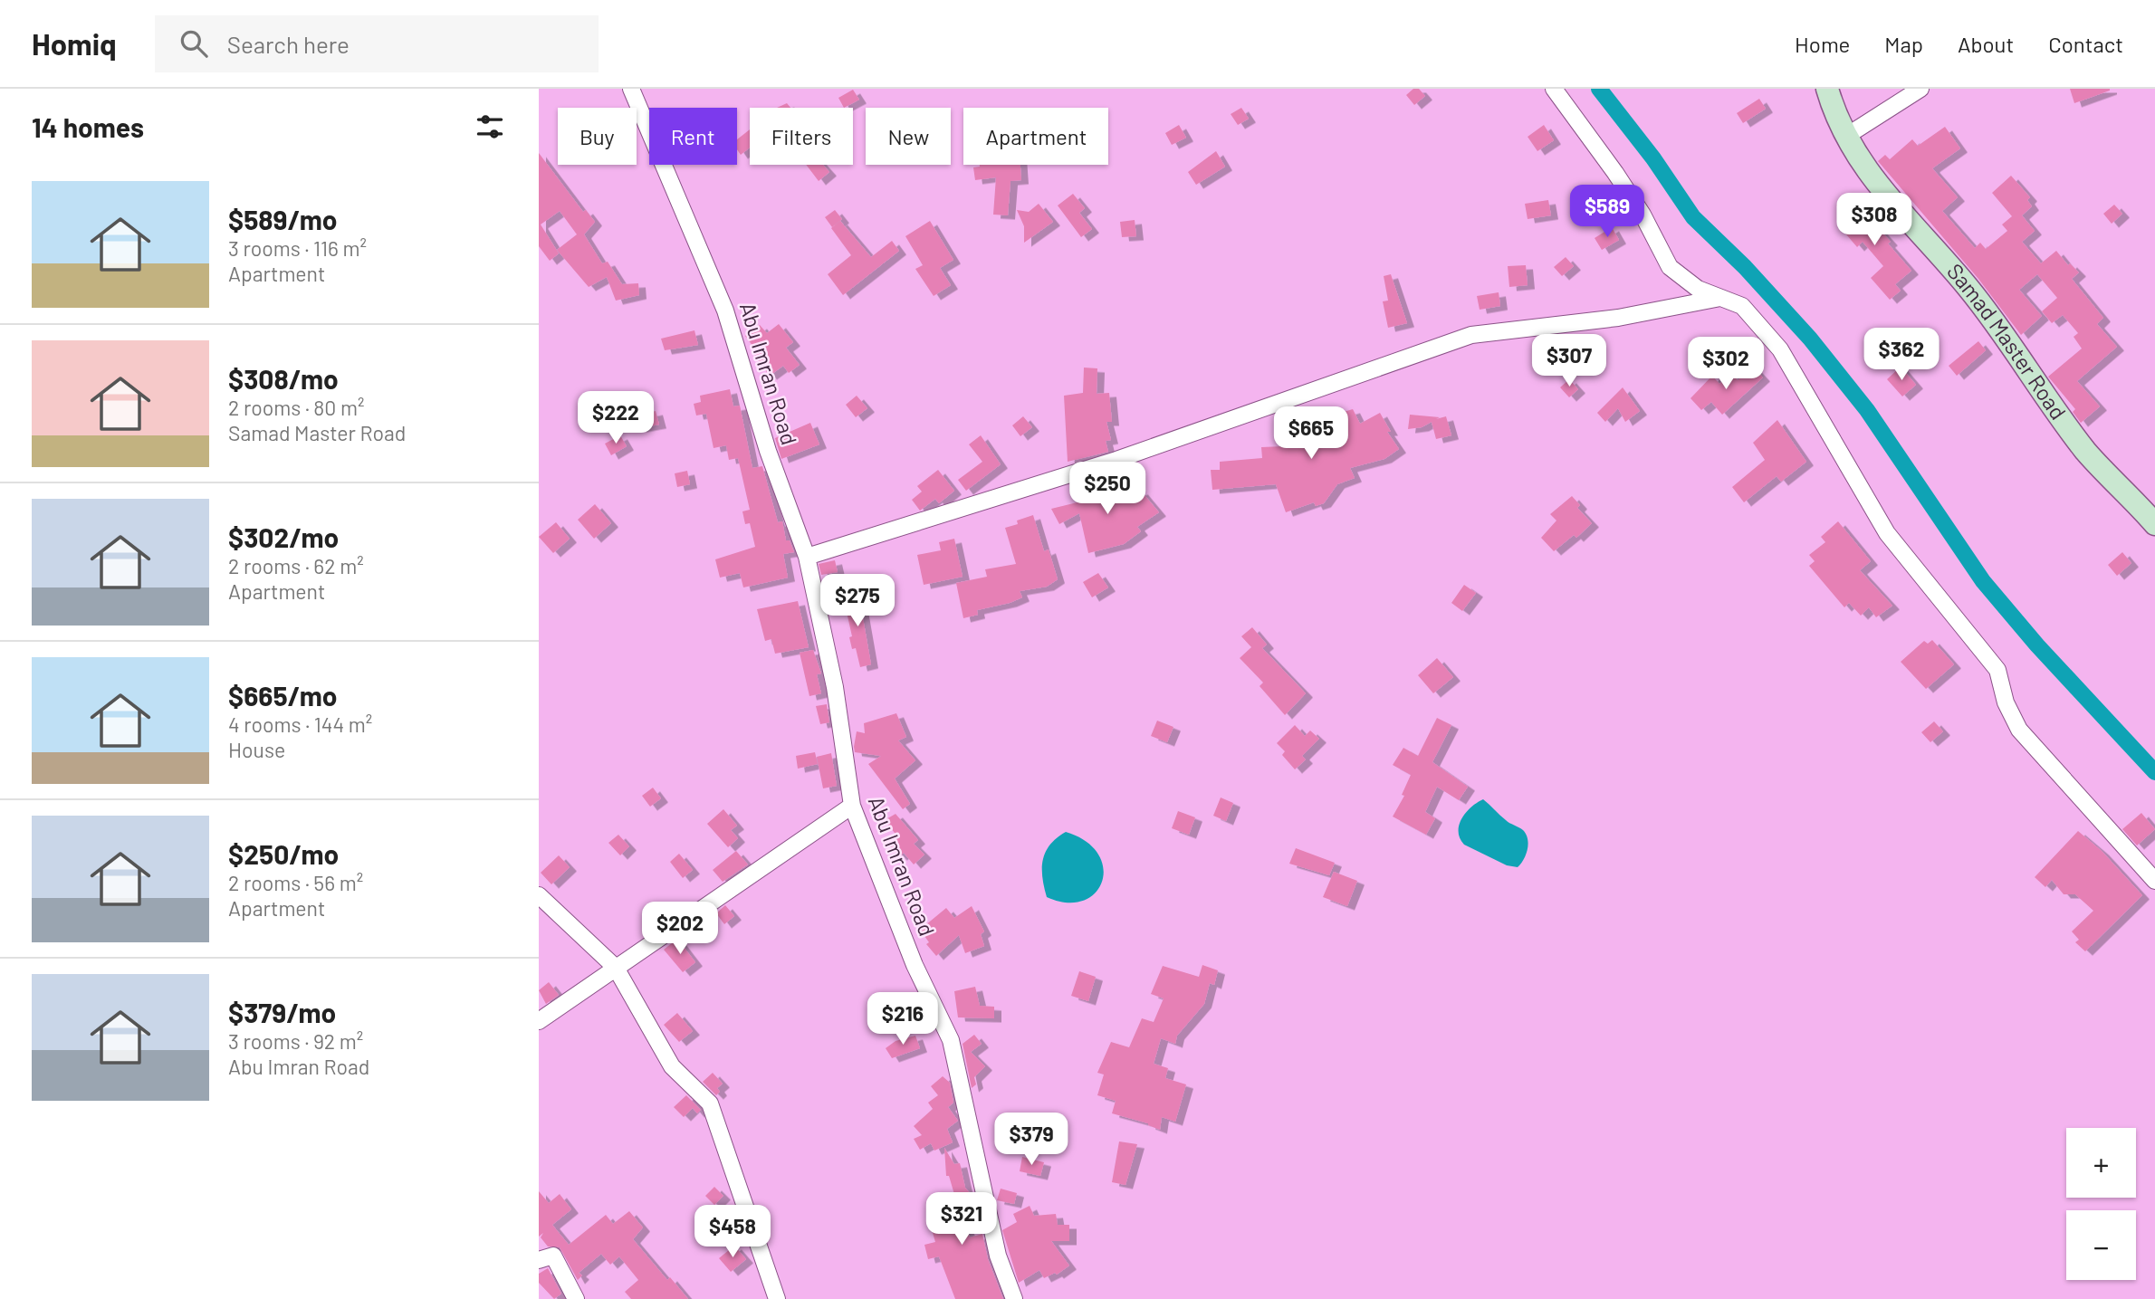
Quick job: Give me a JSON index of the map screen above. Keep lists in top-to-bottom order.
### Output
{
  "streets": {
    "street": ["Samad Master Road", "Abu Imran Road"]
  },
  "page": {
    "header": "Homiq",
    "search": "Search here",
    "nav": [
      "Home",
      "Map",
      "About",
      "Contact"
    ],
    "heading": "14 homes",
    "chip": [
      "Buy",
      "Rent",
      "Filters",
      "New",
      "Apartment"
    ],
    "list": [
      {
        "name": "$589/mo",
        "note": "3 rooms · 116 m² · Apartment"
      },
      {
        "name": "$308/mo",
        "note": "2 rooms · 80 m² · Samad Master Road"
      },
      {
        "name": "$302/mo",
        "note": "2 rooms · 62 m² · Apartment"
      },
      {
        "name": "$665/mo",
        "note": "4 rooms · 144 m² · House"
      },
      {
        "name": "$250/mo",
        "note": "2 rooms · 56 m² · Apartment"
      },
      {
        "name": "$379/mo",
        "note": "3 rooms · 92 m² · Abu Imran Road"
      }
    ],
    "price": [
      "$589",
      "$308",
      "$362",
      "$307",
      "$302",
      "$222",
      "$665",
      "$250",
      "$275",
      "$202",
      "$216",
      "$379",
      "$321",
      "$458"
    ],
    "map_buttons": ["+", "−"]
  }
}
